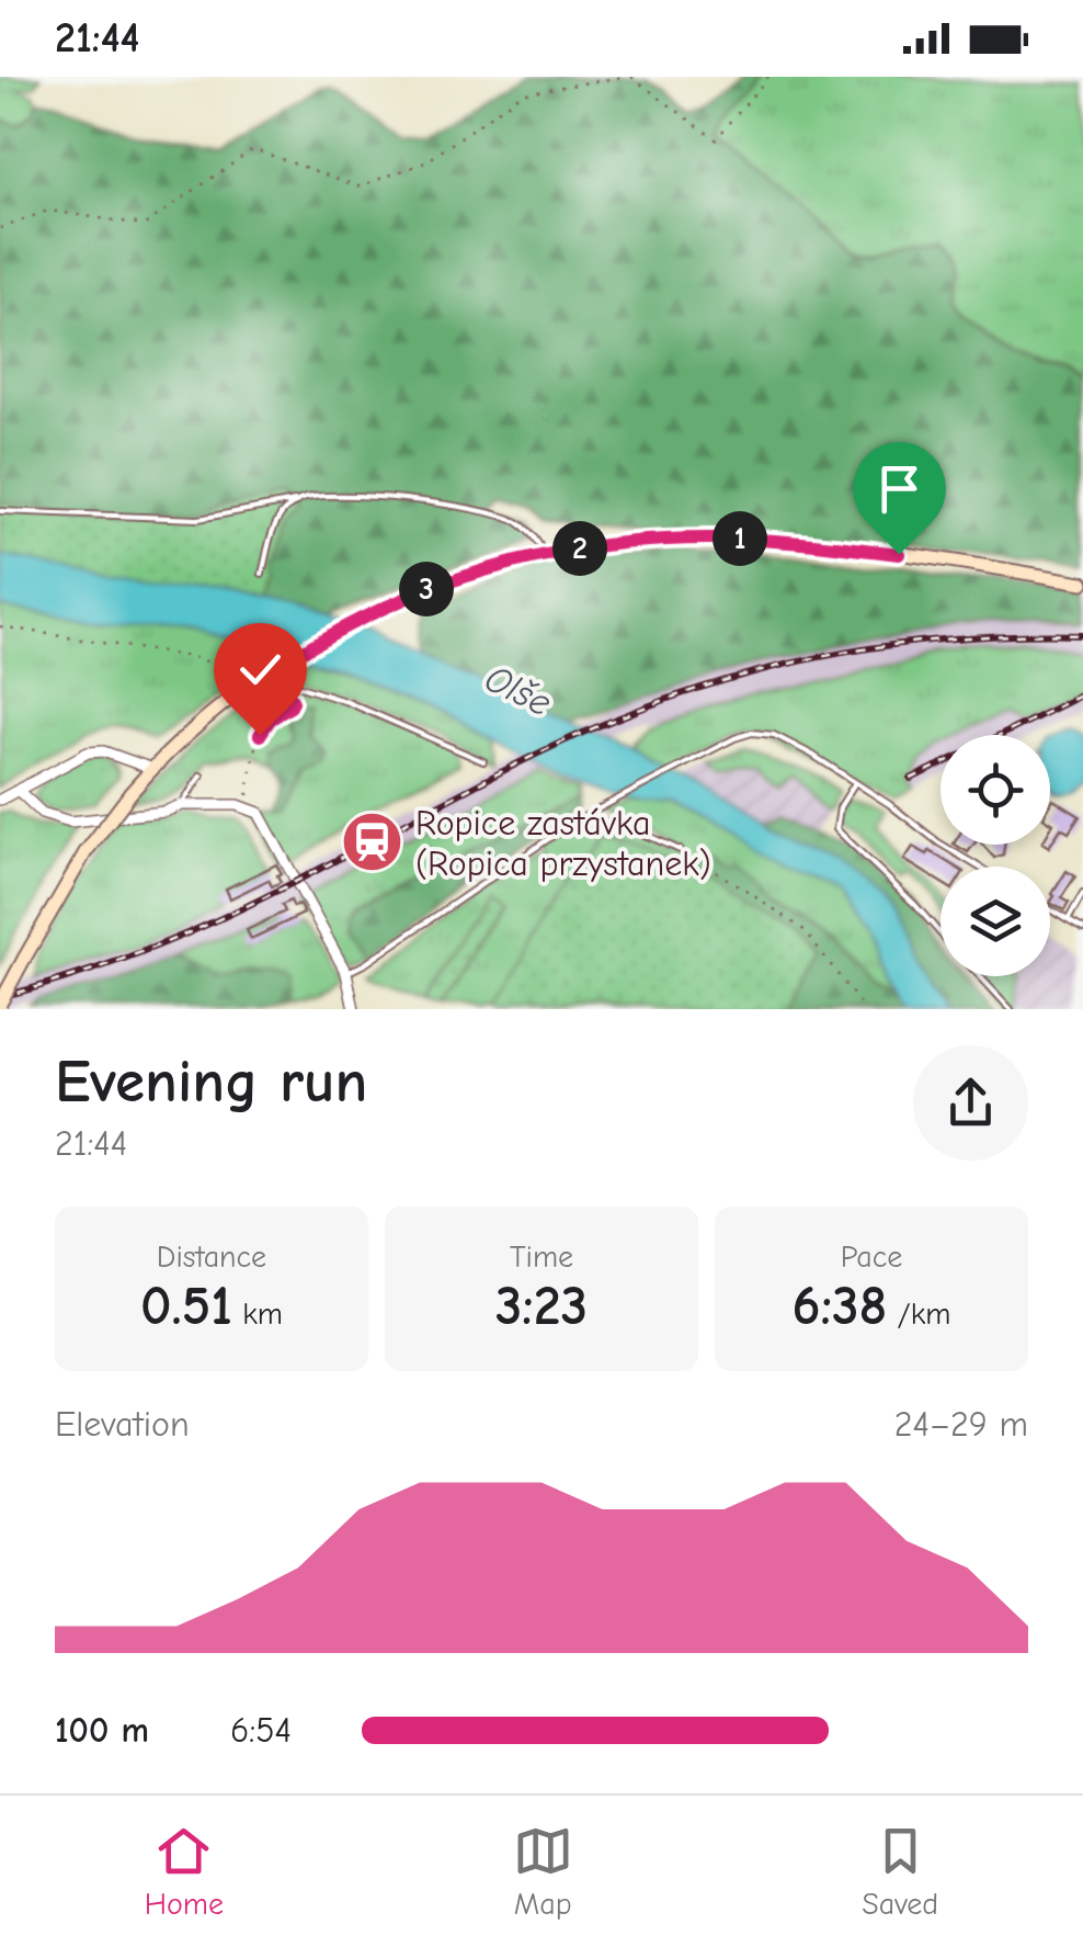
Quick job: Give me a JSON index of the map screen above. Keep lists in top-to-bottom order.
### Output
{
  "water": ["Olše"],
  "places": {
    "station": ["Ropice zastávka (Ropica przystanek)"]
  },
  "page": {
    "status": "21:44",
    "pins": ["1", "2", "3"],
    "heading": ["Evening run", "21:44"],
    "stats": [
      ["Distance", "0.51 km"],
      ["Time", "3:23"],
      ["Pace", "6:38 /km"]
    ],
    "chart": ["Elevation", "24–29 m"],
    "list": [
      {
        "name": "100 m",
        "note": "6:54"
      }
    ],
    "tabs": ["Home", "Map", "Saved"]
  }
}
